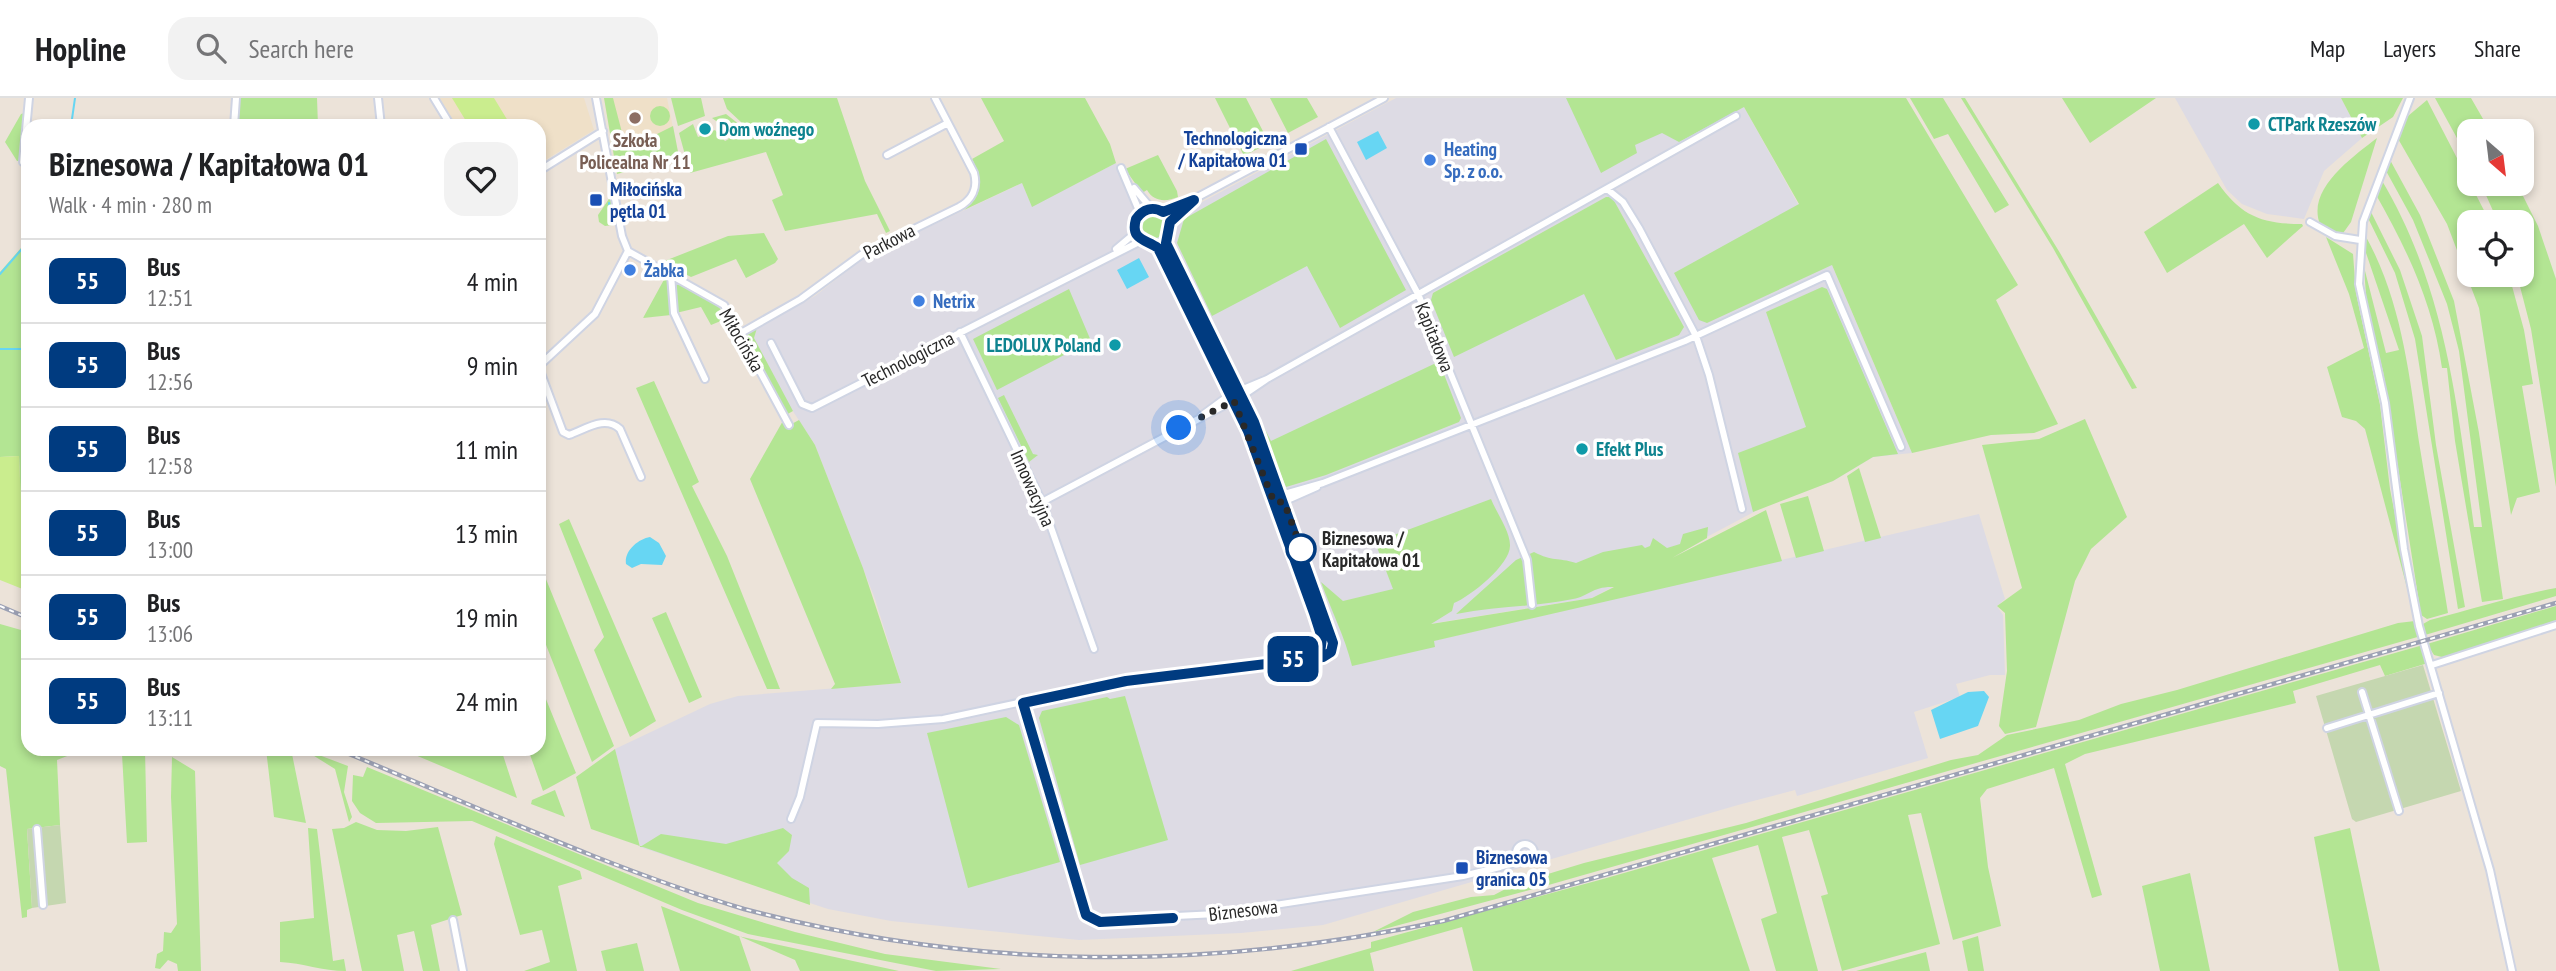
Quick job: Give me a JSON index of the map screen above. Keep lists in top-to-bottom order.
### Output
{
  "streets": {
    "street": [
      "Parkowa",
      "Kapitałowa",
      "Miłocińska",
      "Technologiczna",
      "Innowacyjna",
      "Biznesowa"
    ]
  },
  "crossings": [
    ["Parkowa", "Miłocińska"],
    ["Technologiczna", "Innowacyjna"]
  ],
  "places": {
    "other": [
      "Szkoła Policealna Nr 11",
      "CTPark Rzeszów",
      "Dom woźnego",
      "Heating Sp. z o.o.",
      "Żabka",
      "Netrix",
      "LEDOLUX Poland",
      "Efekt Plus",
      "Biznesowa / Kapitałowa 01"
    ],
    "transit": ["Technologiczna / Kapitałowa 01", "Miłocińska pętla 01", "Biznesowa granica 05"]
  },
  "lines": ["bus line 55"],
  "north": "bottom right",
  "page": {
    "header": "Hopline",
    "search": "Search here",
    "nav": ["Map", "Layers", "Share"],
    "on_map": "55",
    "heading": ["Biznesowa / Kapitałowa 01", "Walk · 4 min · 280 m"],
    "list": [
      {
        "mark": "55",
        "name": "Bus",
        "note": "12:51",
        "value": "4 min"
      },
      {
        "mark": "55",
        "name": "Bus",
        "note": "12:56",
        "value": "9 min"
      },
      {
        "mark": "55",
        "name": "Bus",
        "note": "12:58",
        "value": "11 min"
      },
      {
        "mark": "55",
        "name": "Bus",
        "note": "13:00",
        "value": "13 min"
      },
      {
        "mark": "55",
        "name": "Bus",
        "note": "13:06",
        "value": "19 min"
      },
      {
        "mark": "55",
        "name": "Bus",
        "note": "13:11",
        "value": "24 min"
      }
    ]
  }
}
